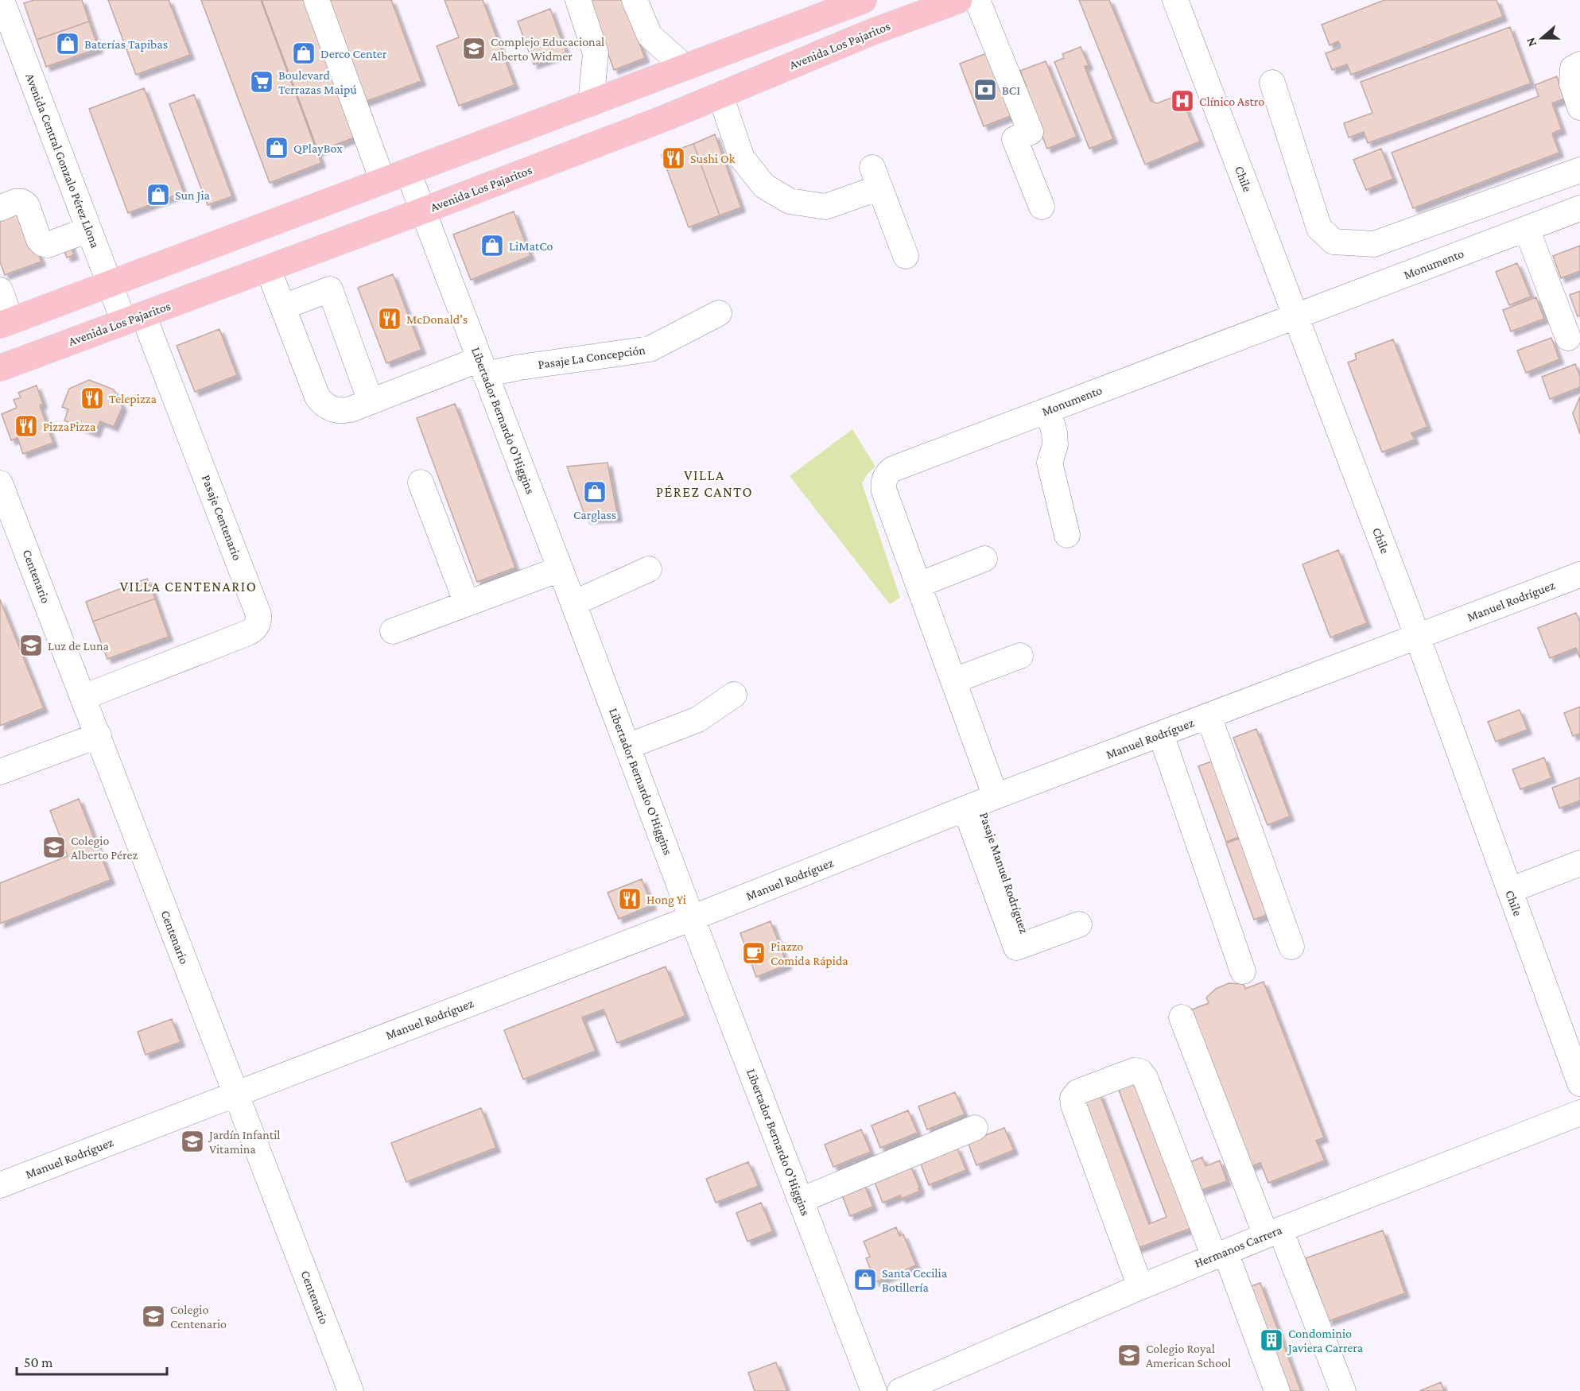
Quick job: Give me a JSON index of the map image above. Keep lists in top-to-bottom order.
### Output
{
  "streets": {
    "main road": ["Avenida Los Pajaritos"],
    "street": [
      "Avenida Central Gonzalo Pérez Llona",
      "Chile",
      "Monumento",
      "Pasaje La Concepción",
      "Libertador Bernardo O'Higgins",
      "Pasaje Centenario",
      "Centenario",
      "Manuel Rodríguez",
      "Pasaje Manuel Rodríguez",
      "Hermanos Carrera"
    ]
  },
  "crossings": [
    ["Avenida Los Pajaritos", "Avenida Central Gonzalo Pérez Llona"],
    ["Avenida Los Pajaritos", "Pasaje La Concepción"],
    ["Avenida Los Pajaritos", "Libertador Bernardo O'Higgins"],
    ["Avenida Los Pajaritos", "Pasaje Centenario"],
    ["Avenida Central Gonzalo Pérez Llona", "Pasaje Centenario"],
    ["Chile", "Monumento"],
    ["Chile", "Manuel Rodríguez"],
    ["Monumento", "Manuel Rodríguez"],
    ["Monumento", "Pasaje Manuel Rodríguez"],
    ["Pasaje La Concepción", "Libertador Bernardo O'Higgins"],
    ["Libertador Bernardo O'Higgins", "Manuel Rodríguez"],
    ["Pasaje Centenario", "Centenario"],
    ["Centenario", "Manuel Rodríguez"],
    ["Manuel Rodríguez", "Pasaje Manuel Rodríguez"]
  ],
  "districts": ["VILLA PÉREZ CANTO", "VILLA CENTENARIO"],
  "places": {
    "shop": [
      "Baterías Tapibas",
      "Derco Center",
      "QPlayBox",
      "Sun Jia",
      "LiMatCo",
      "Carglass",
      "Santa Cecilia Botillería"
    ],
    "school or university": [
      "Complejo Educacional Alberto Widmer",
      "Luz de Luna",
      "Colegio Alberto Pérez",
      "Jardín Infantil Vitamina",
      "Colegio Centenario",
      "Colegio Royal American School"
    ],
    "supermarket": ["Boulevard Terrazas Maipú"],
    "bank": ["BCI"],
    "hospital": ["Clínico Astro"],
    "restaurant": [
      "Sushi Ok",
      "McDonald's",
      "Telepizza",
      "PizzaPizza",
      "Hong Yi"
    ],
    "cafe": ["Piazzo Comida Rápida"],
    "building": ["Condominio Javiera Carrera"]
  },
  "scale_bar": "50 m",
  "north": "left"
}
